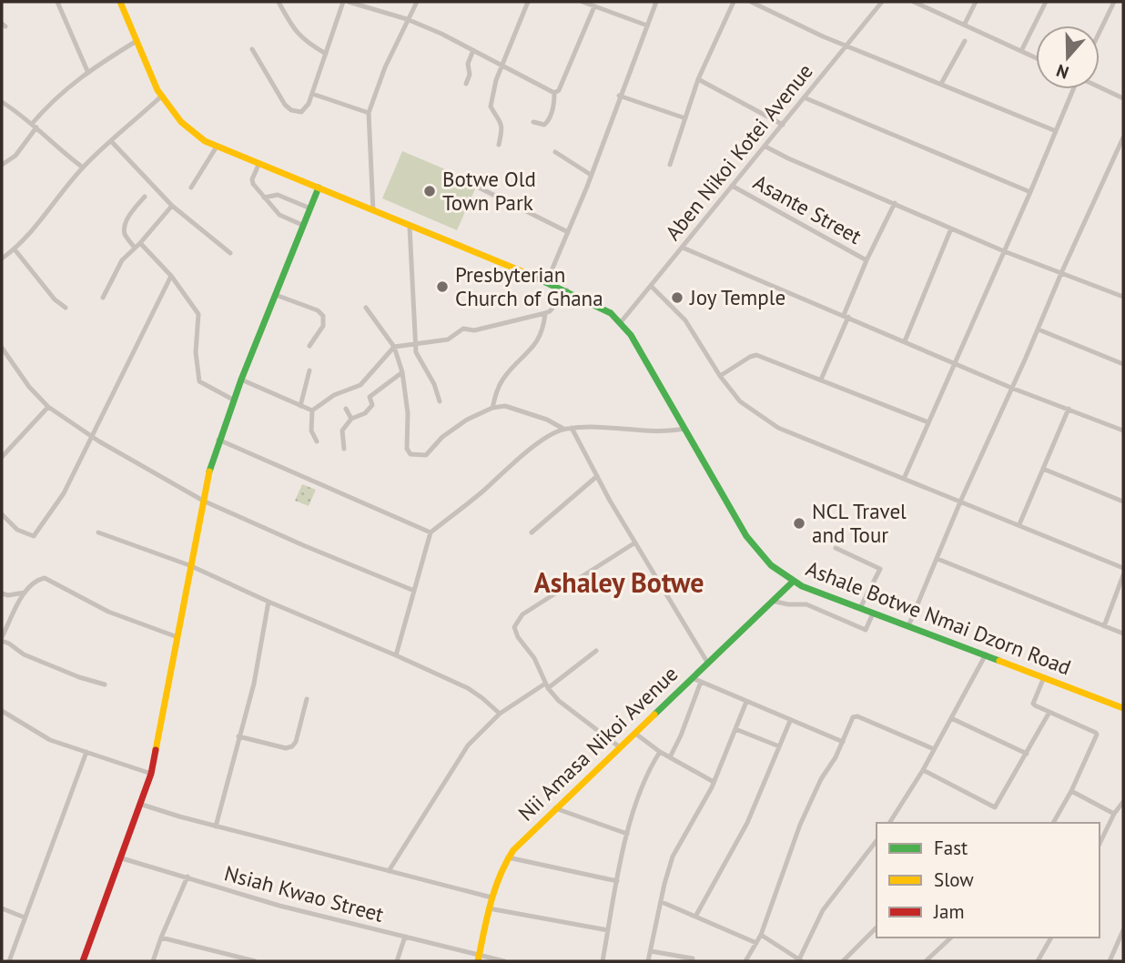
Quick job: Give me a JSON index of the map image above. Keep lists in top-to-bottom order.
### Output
{
  "streets": {
    "street": [
      "Aben Nikoi Kotei Avenue",
      "Asante Street",
      "Ashale Botwe Nmai Dzorn Road",
      "Nii Amasa Nikoi Avenue",
      "Nsiah Kwao Street"
    ]
  },
  "crossings": [
    ["Aben Nikoi Kotei Avenue", "Asante Street"],
    ["Aben Nikoi Kotei Avenue", "Ashale Botwe Nmai Dzorn Road"],
    ["Ashale Botwe Nmai Dzorn Road", "Nii Amasa Nikoi Avenue"],
    ["Nii Amasa Nikoi Avenue", "Nsiah Kwao Street"]
  ],
  "districts": ["Ashaley Botwe"],
  "places": [
    "Botwe Old Town Park",
    "Presbyterian Church of Ghana",
    "Joy Temple",
    "NCL Travel and Tour"
  ],
  "legend": ["Fast", "Slow", "Jam"],
  "north": "bottom"
}
